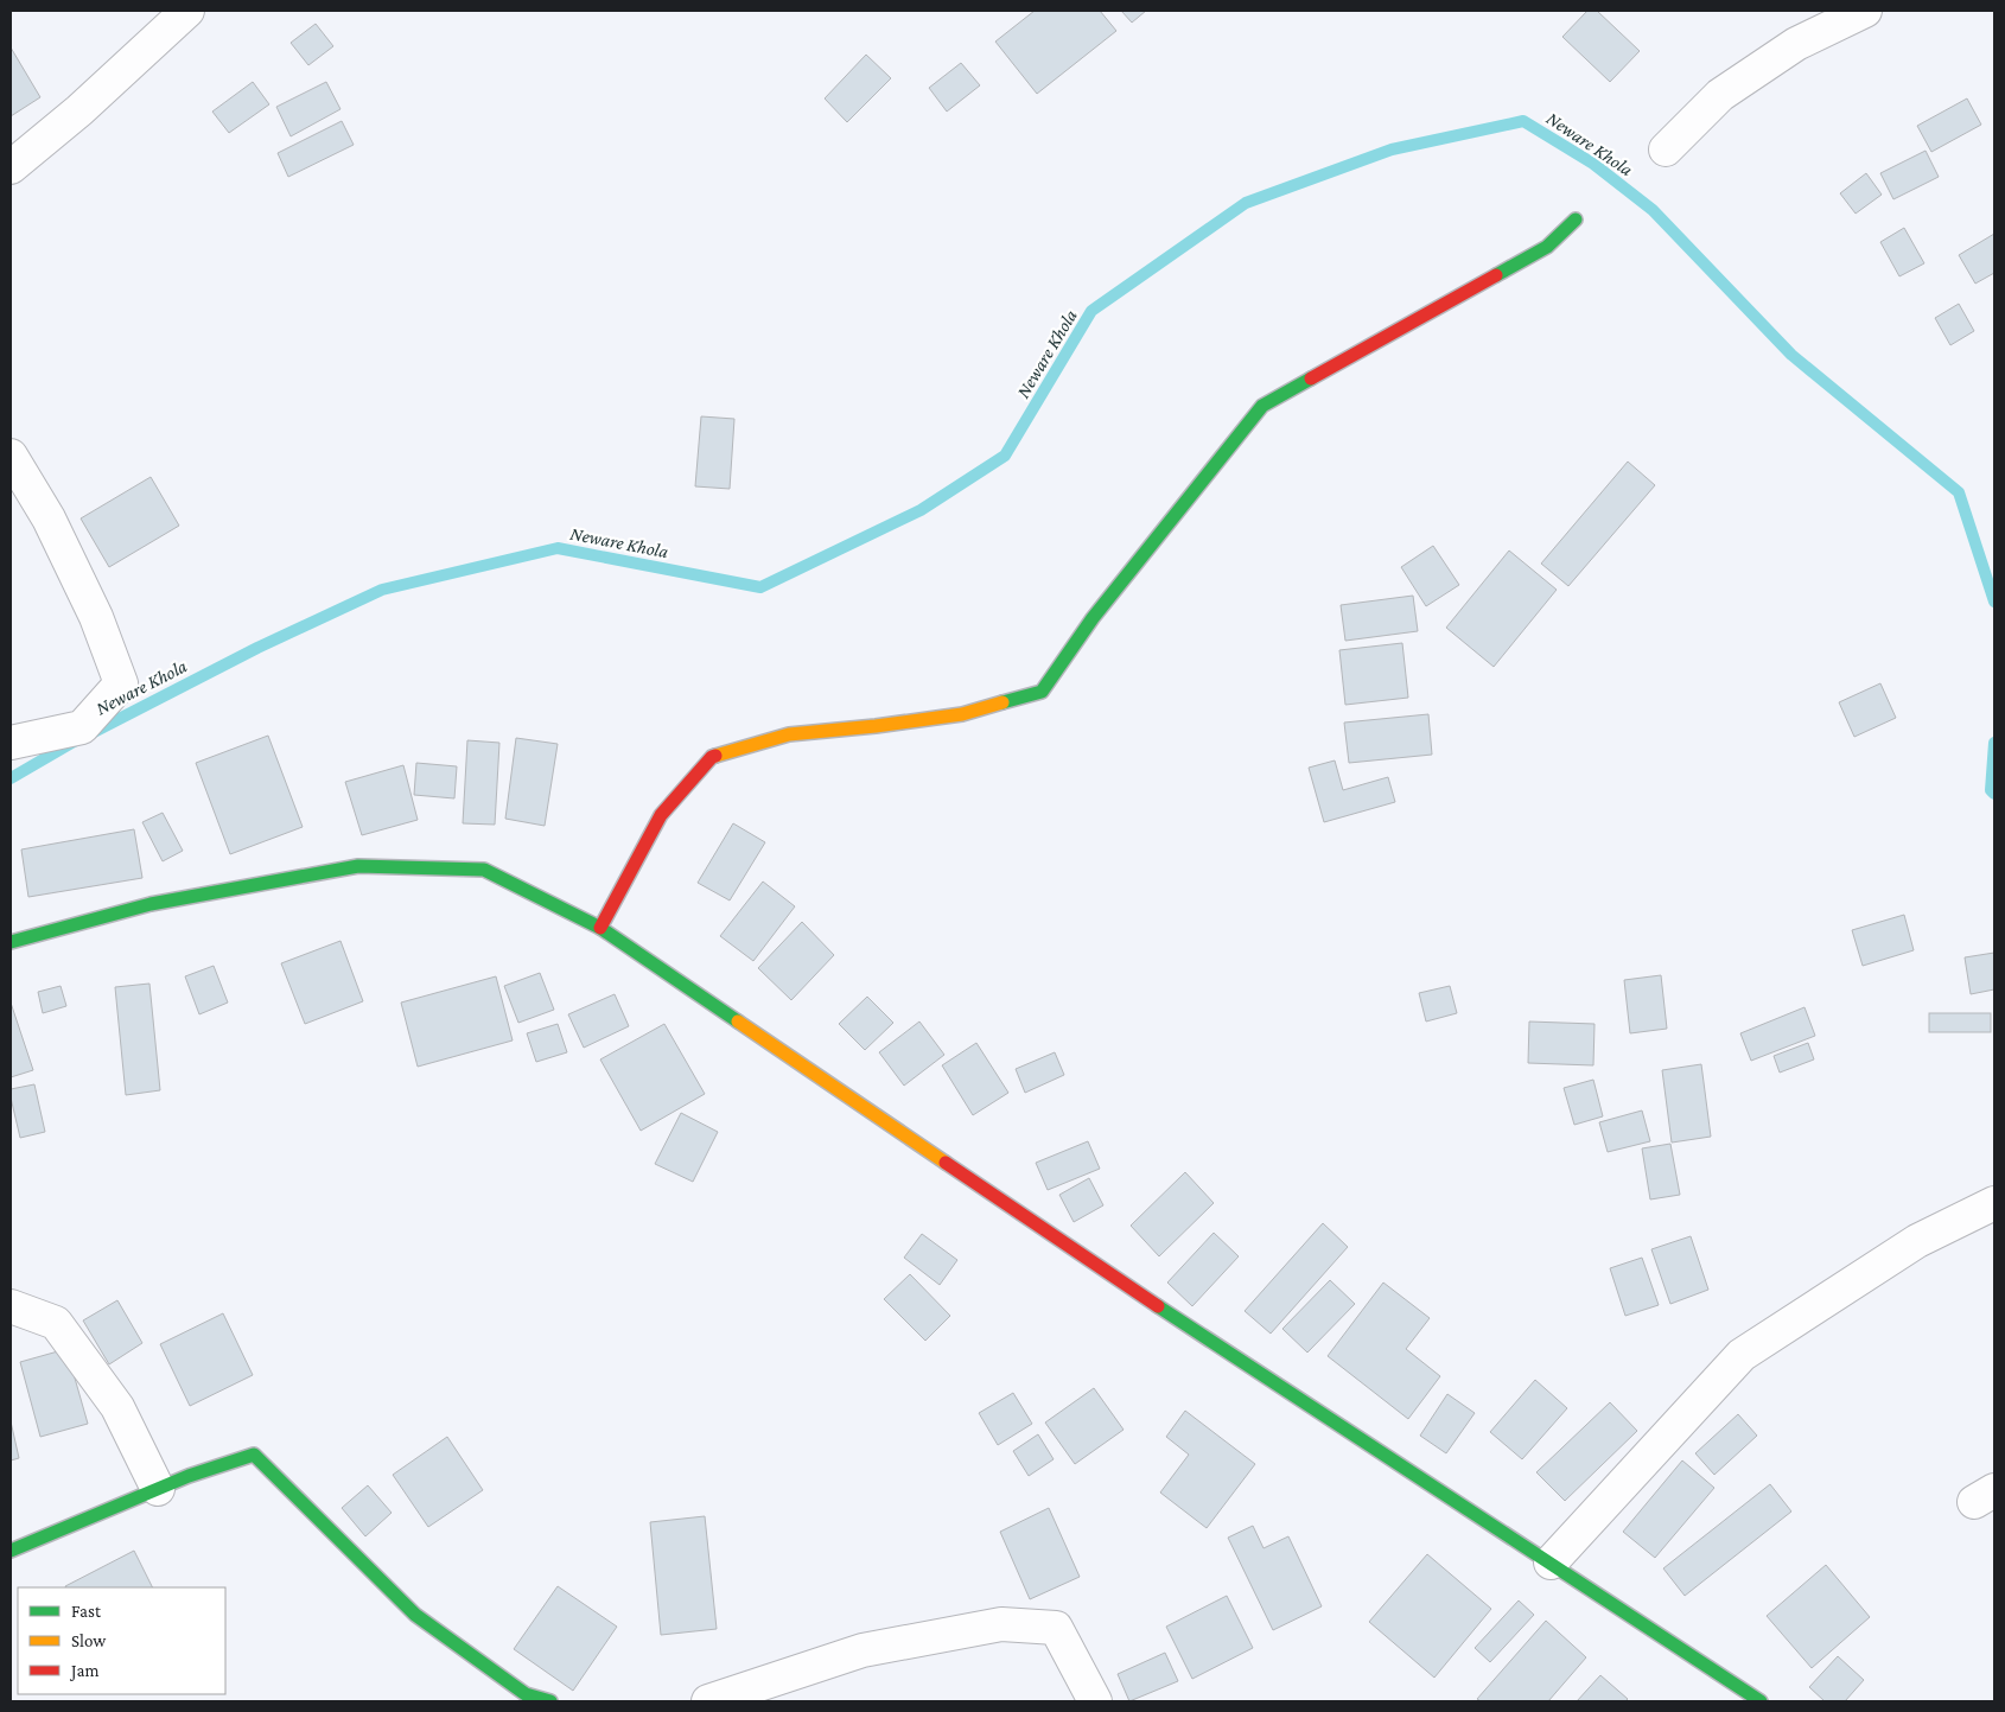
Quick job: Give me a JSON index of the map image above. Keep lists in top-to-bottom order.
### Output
{
  "water": ["Neware Khola"],
  "legend": ["Fast", "Slow", "Jam"]
}
